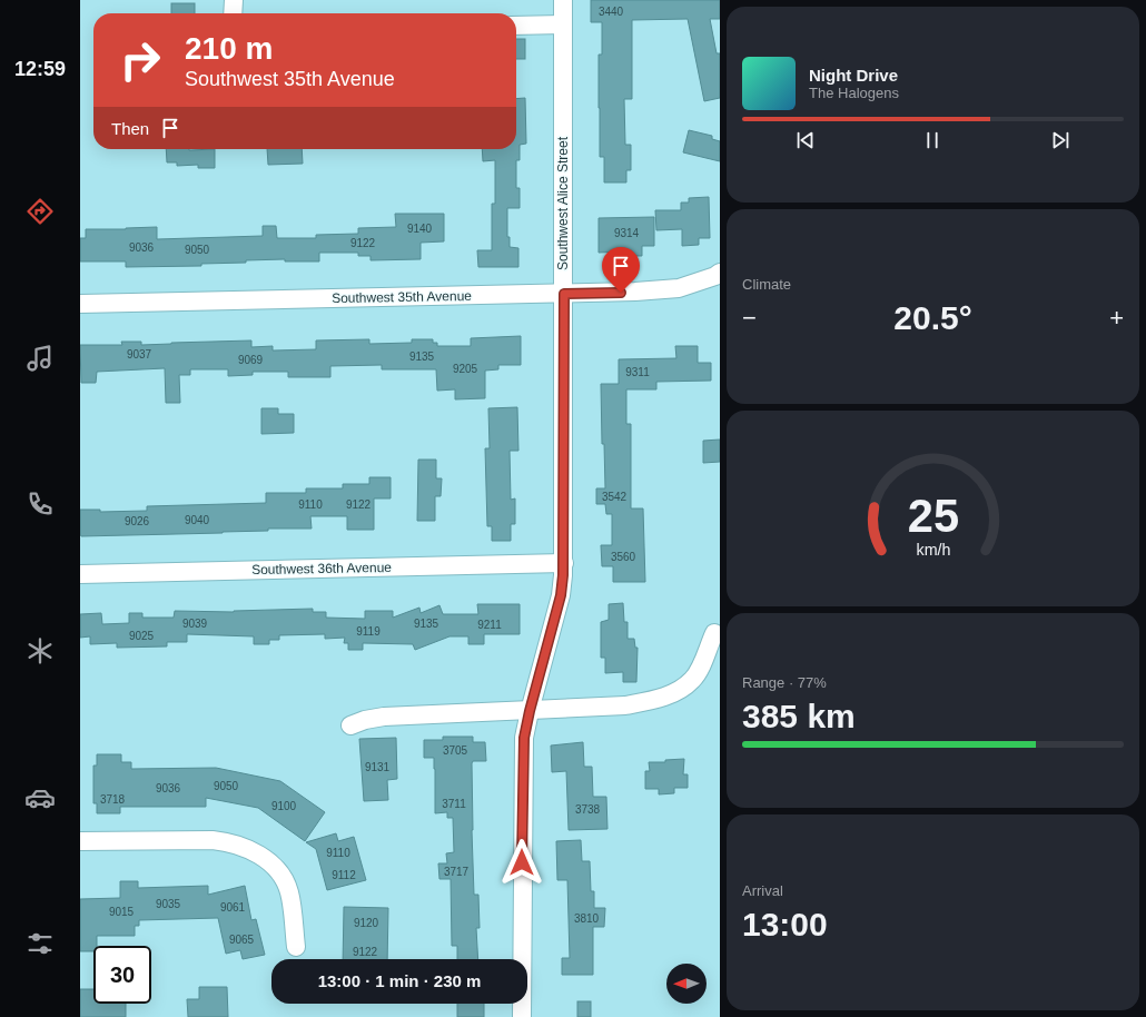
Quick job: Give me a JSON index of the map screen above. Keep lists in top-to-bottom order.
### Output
{
  "streets": {
    "street": ["Southwest Alice Street", "Southwest 35th Avenue", "Southwest 36th Avenue"]
  },
  "crossings": [
    ["Southwest Alice Street", "Southwest 35th Avenue"],
    ["Southwest Alice Street", "Southwest 36th Avenue"]
  ],
  "house_numbers": [
    "3440",
    "9140",
    "9314",
    "9122",
    "9036",
    "9050",
    "9037",
    "9135",
    "9069",
    "9205",
    "9311",
    "3542",
    "9110",
    "9122",
    "9040",
    "9026",
    "3560",
    "9039",
    "9135",
    "9211",
    "9119",
    "9025",
    "3705",
    "9131",
    "9050",
    "9036",
    "3718",
    "3711",
    "9100",
    "3738",
    "9110",
    "3717",
    "9112",
    "9035",
    "9061",
    "9015",
    "3810",
    "9120",
    "9065",
    "9122"
  ],
  "north": "left",
  "page": {
    "tabs": "12:59",
    "turn": ["210 m", "Southwest 35th Avenue"],
    "song": ["Night Drive", "The Halogens"],
    "then": "Then",
    "tile": [
      "Climate",
      ["Range · 77%", "385 km"],
      ["Arrival", "13:00"]
    ],
    "heat": ["−", "20.5°", "+"],
    "limit": "30",
    "trip": "13:00 · 1 min · 230 m",
    "gauge": ["25", "km/h"]
  }
}
